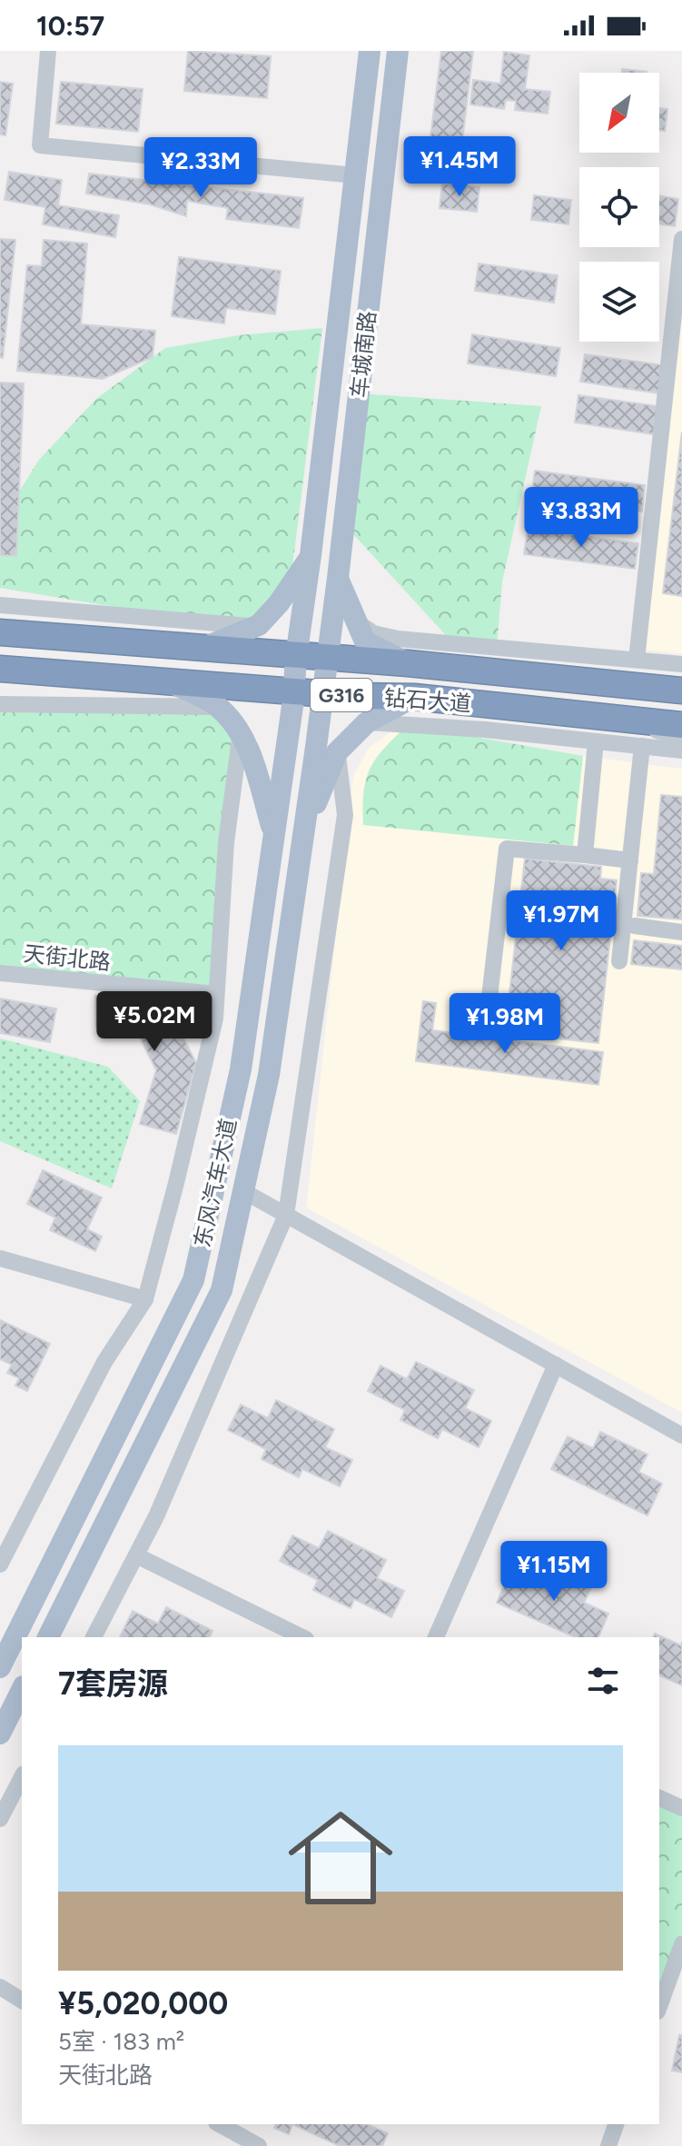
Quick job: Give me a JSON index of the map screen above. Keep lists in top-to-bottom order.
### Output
{
  "streets": {
    "highway": ["G316", "钻石大道"],
    "main road": ["车城南路", "东风汽车大道"],
    "street": ["天街北路"]
  },
  "crossings": [
    ["车城南路", "钻石大道"],
    ["车城南路", "东风汽车大道"],
    ["钻石大道", "东风汽车大道"]
  ],
  "north": "bottom left",
  "page": {
    "status": "10:57",
    "price": [
      "¥1.45M",
      "¥2.33M",
      "¥3.83M",
      "¥1.97M",
      "¥5.02M",
      "¥1.98M",
      "¥1.15M"
    ],
    "heading": "7套房源",
    "list": [
      {
        "name": "¥5,020,000",
        "note": "5室 · 183 m² · 天街北路"
      }
    ]
  }
}
